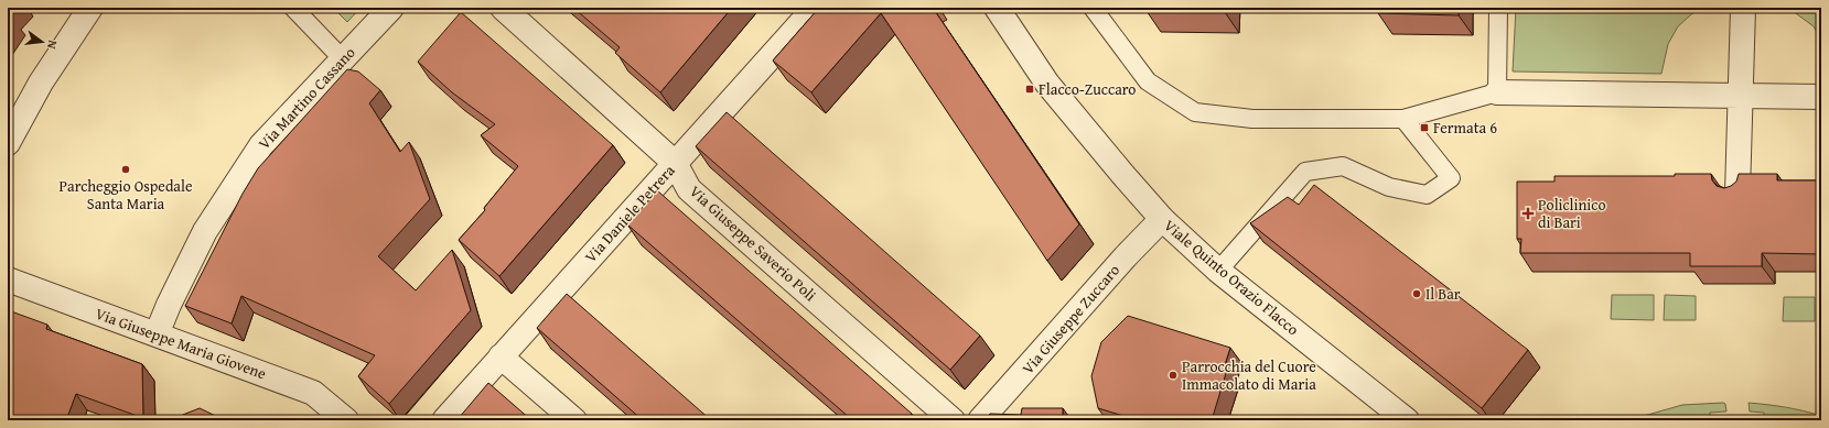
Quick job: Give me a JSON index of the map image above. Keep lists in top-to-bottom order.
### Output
{
  "streets": {
    "street": [
      "Via Martino Cassano",
      "Via Daniele Petrera",
      "Via Giuseppe Saverio Poli",
      "Viale Quinto Orazio Flacco",
      "Via Giuseppe Zuccaro",
      "Via Giuseppe Maria Giovene"
    ]
  },
  "crossings": [
    ["Via Martino Cassano", "Via Giuseppe Maria Giovene"],
    ["Via Daniele Petrera", "Via Giuseppe Saverio Poli"],
    ["Viale Quinto Orazio Flacco", "Via Giuseppe Zuccaro"]
  ],
  "places": {
    "transit": ["Flacco-Zuccaro", "Fermata 6"],
    "other": ["Parcheggio Ospedale Santa Maria", "Il Bar", "Parrocchia del Cuore Immacolato di Maria"],
    "health": ["Policlinico di Bari"]
  },
  "north": "right"
}
